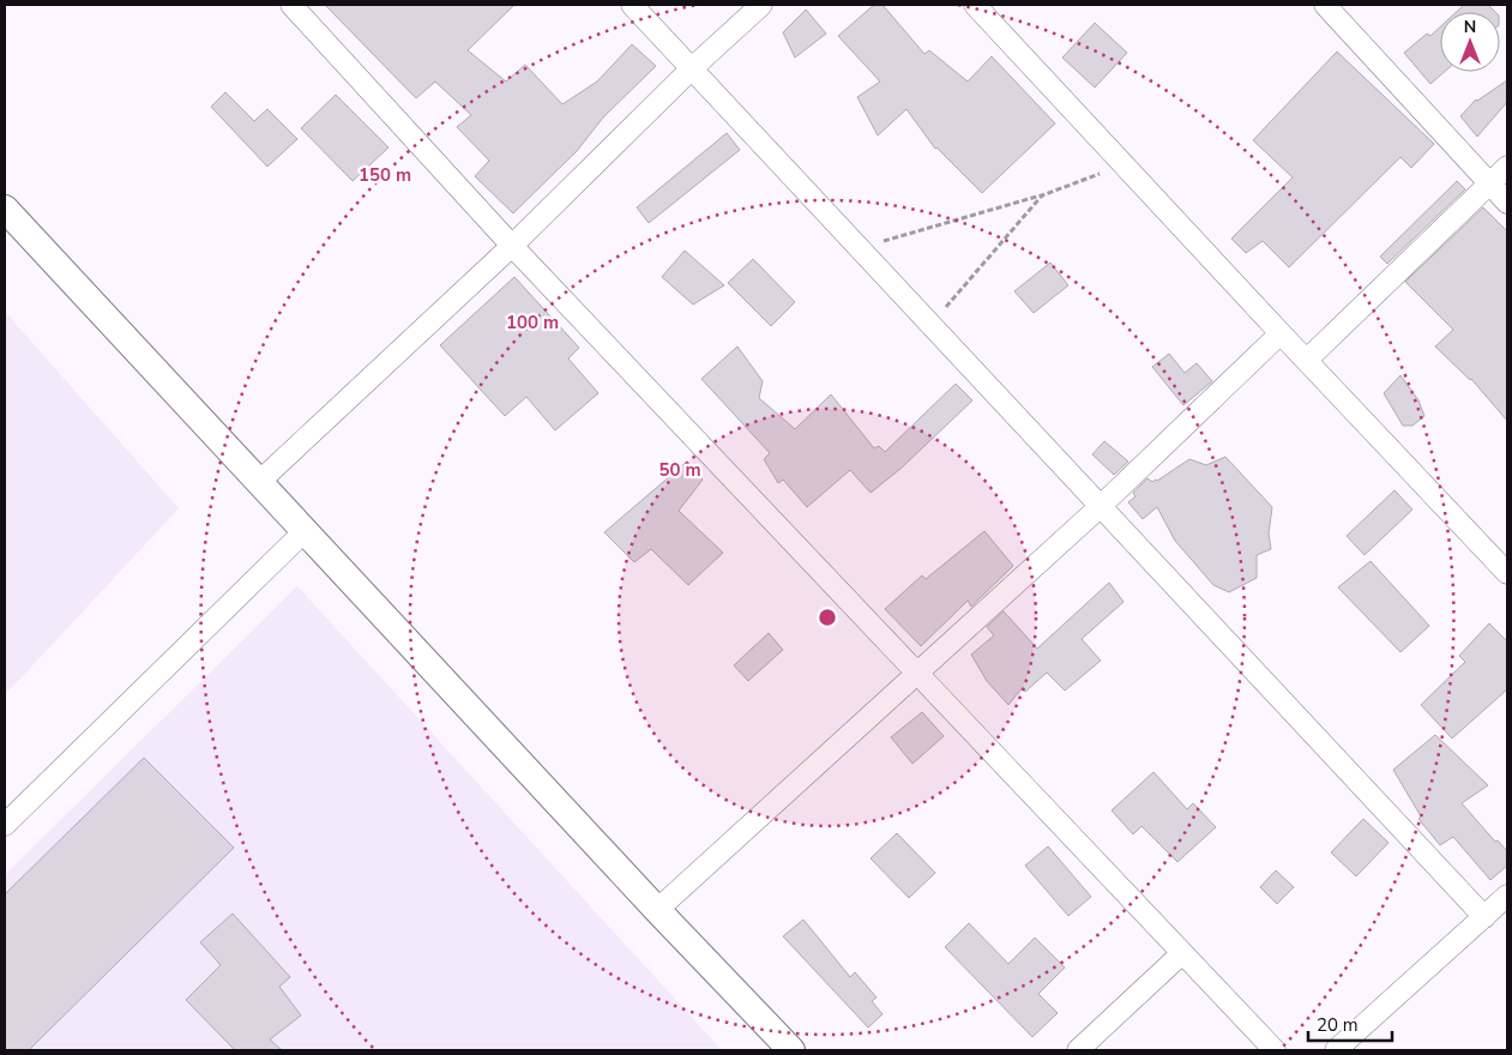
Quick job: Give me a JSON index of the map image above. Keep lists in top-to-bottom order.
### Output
{
  "scale_bar": "20 m",
  "north": "top",
  "rings": ["150 m", "100 m", "50 m"]
}
